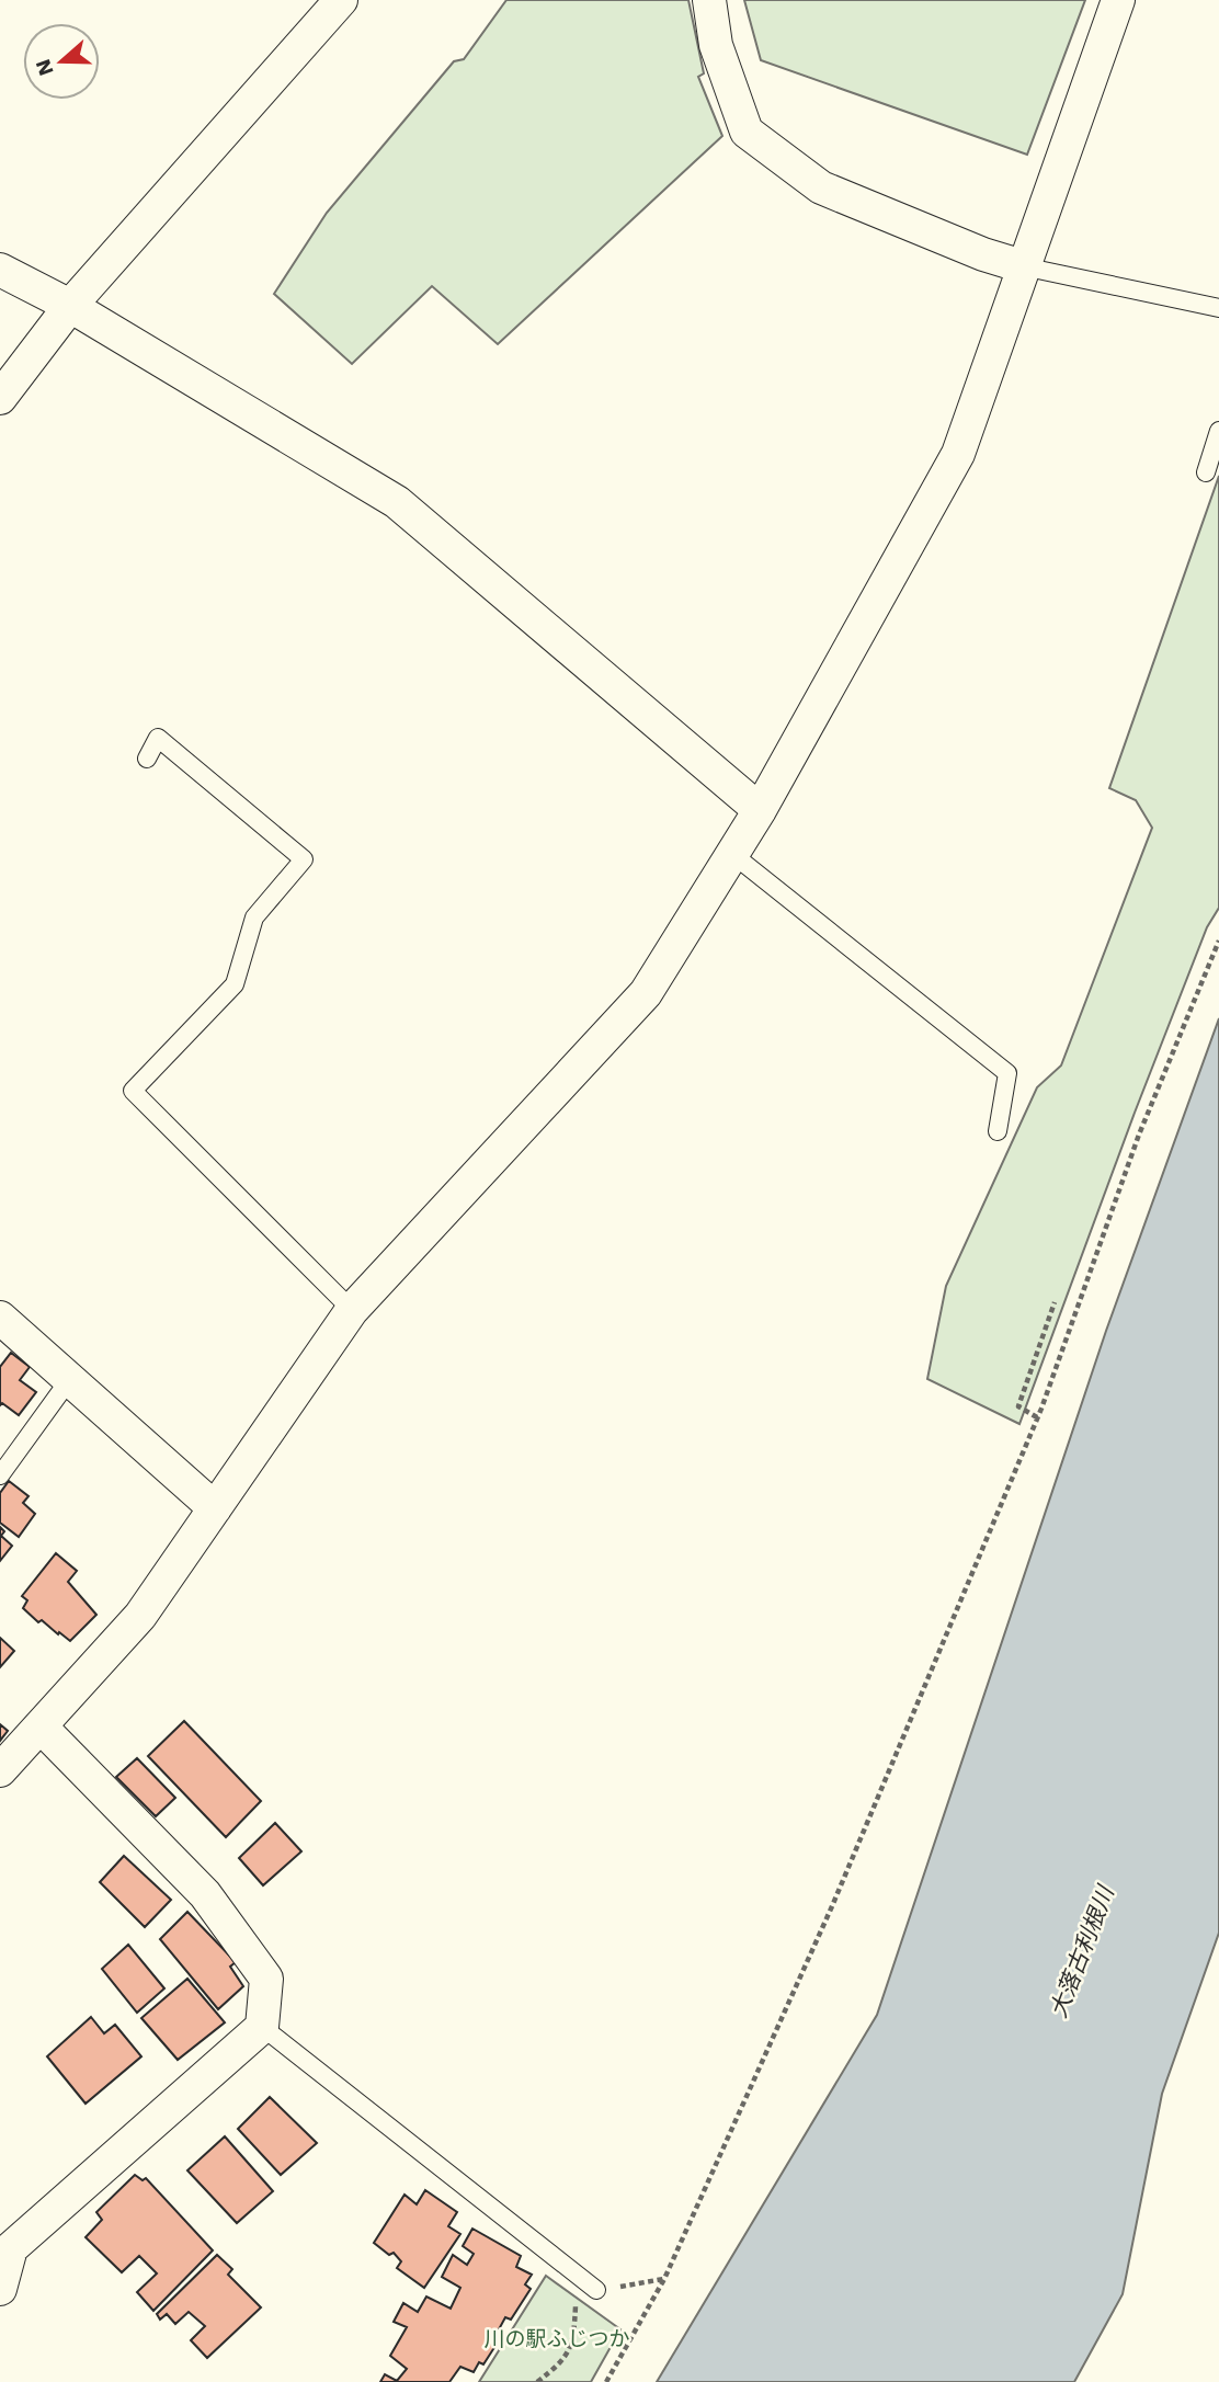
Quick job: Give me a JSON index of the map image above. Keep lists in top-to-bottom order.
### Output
{
  "water": ["大落古利根川"],
  "parks": ["川の駅ふじつか"],
  "north": "left"
}
